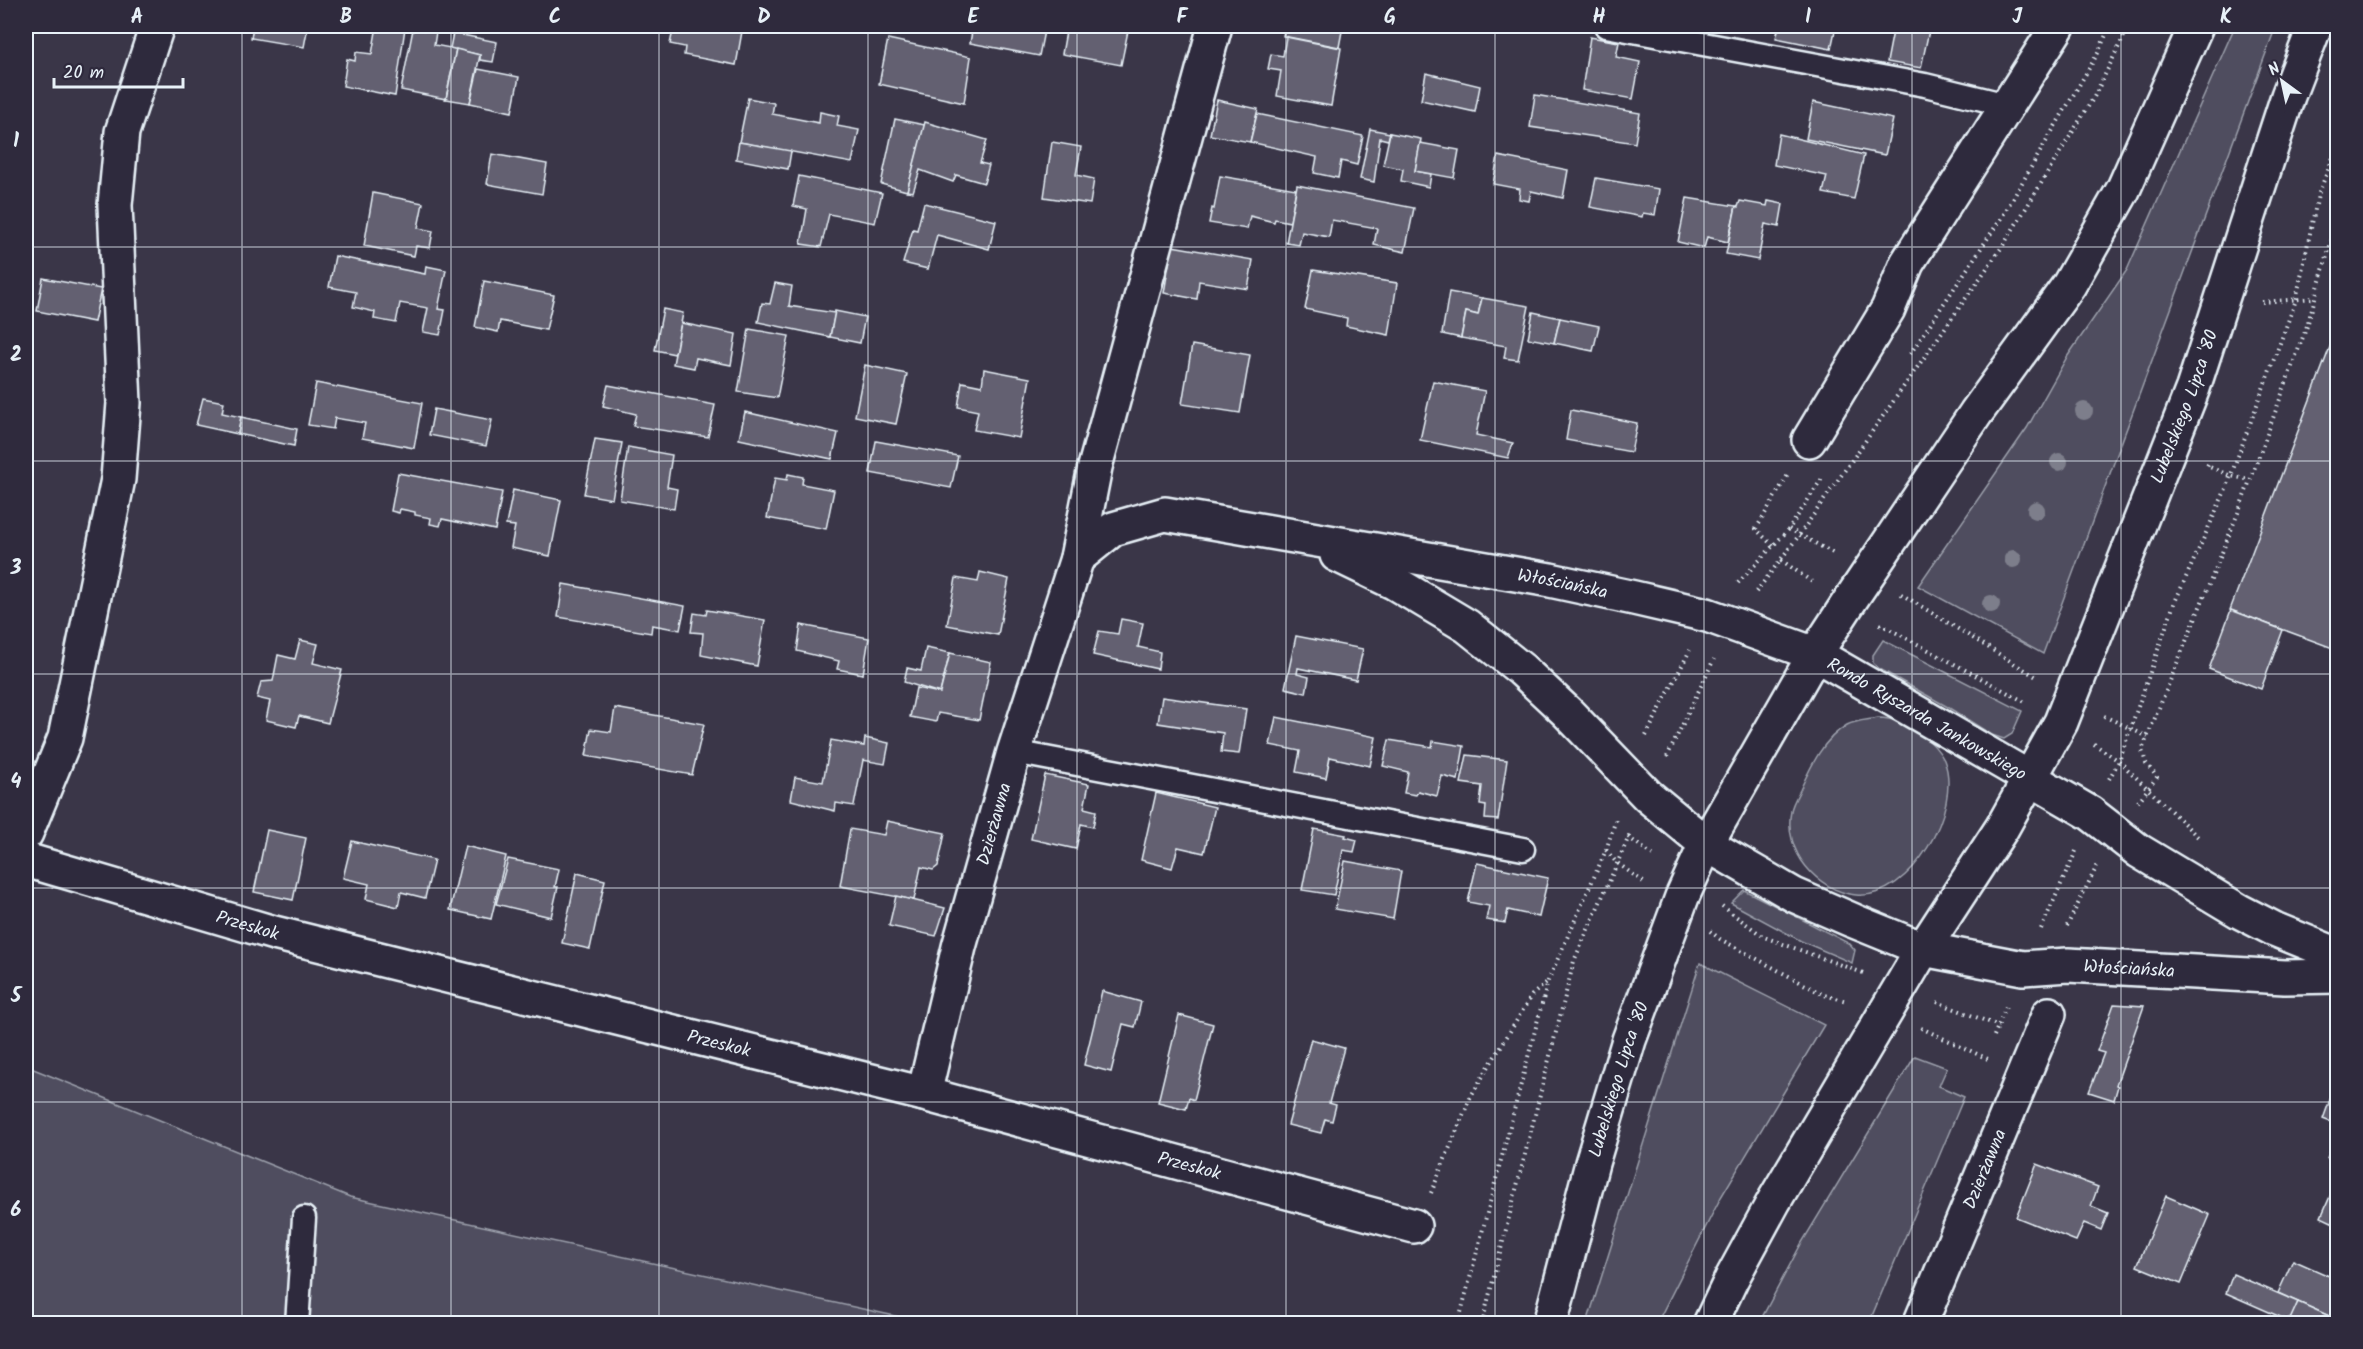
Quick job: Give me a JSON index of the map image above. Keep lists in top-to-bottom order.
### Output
{
  "streets": {
    "street": [
      "Lubelskiego Lipca '80",
      "Włościańska",
      "Rondo Ryszarda Jankowskiego",
      "Dzierżawna",
      "Przeskok"
    ]
  },
  "crossings": [
    ["Lubelskiego Lipca '80", "Włościańska"],
    ["Lubelskiego Lipca '80", "Rondo Ryszarda Jankowskiego"],
    ["Włościańska", "Rondo Ryszarda Jankowskiego"],
    ["Włościańska", "Dzierżawna"],
    ["Dzierżawna", "Przeskok"]
  ],
  "scale_bar": "20 m",
  "north": "top left",
  "grid": {
    "columns": [
      "A",
      "B",
      "C",
      "D",
      "E",
      "F",
      "G",
      "H",
      "I",
      "J",
      "K"
    ],
    "rows": [
      "1",
      "2",
      "3",
      "4",
      "5",
      "6"
    ]
  }
}
